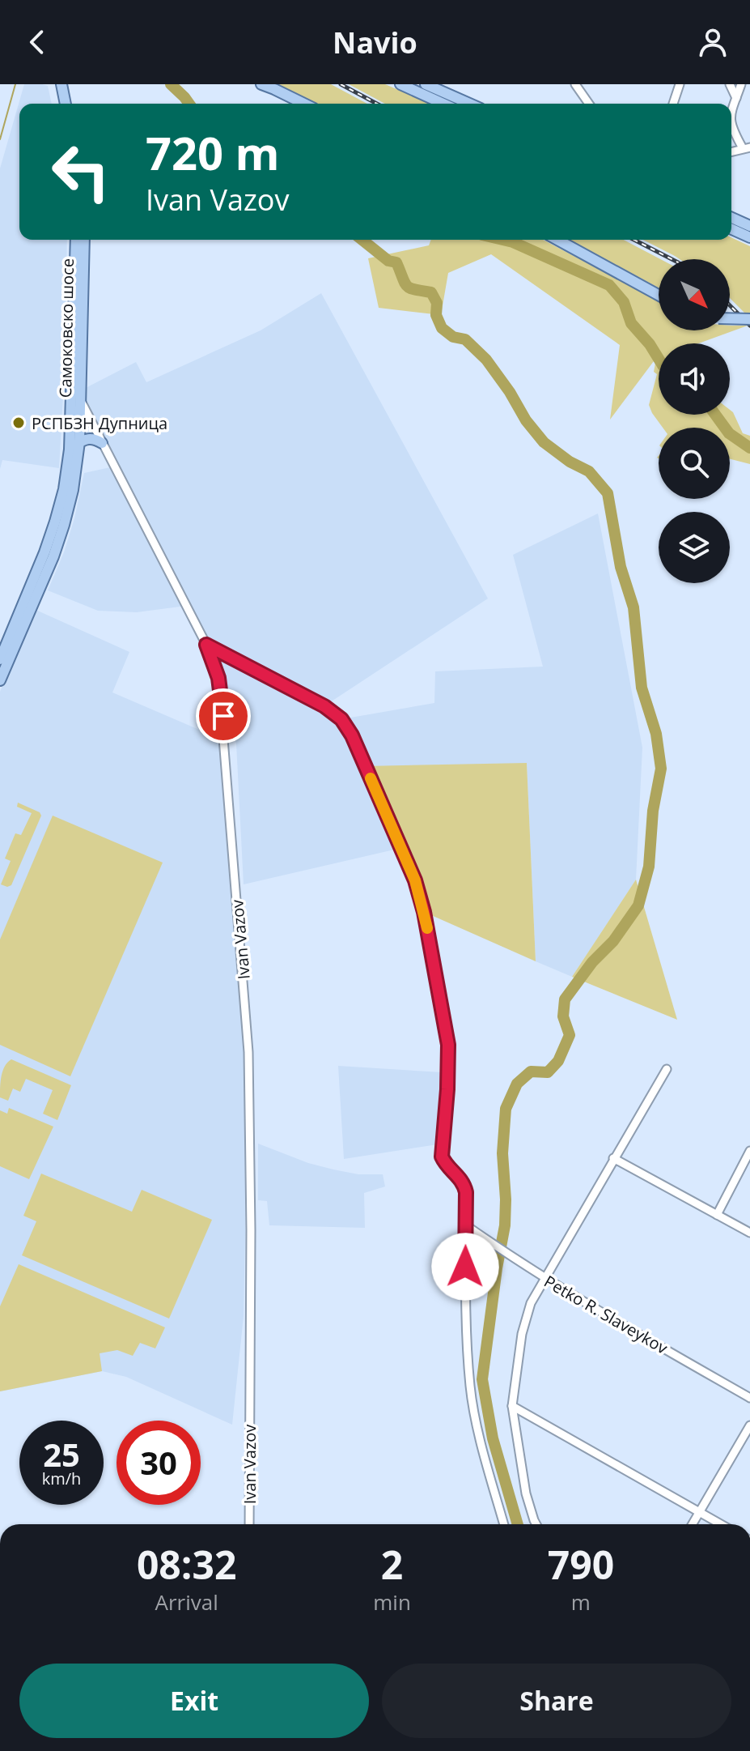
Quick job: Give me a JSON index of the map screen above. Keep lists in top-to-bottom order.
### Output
{
  "streets": {
    "main road": ["Самоковско шосе"],
    "street": ["Ivan Vazov", "Petko R. Slaveykov"]
  },
  "crossings": [
    ["Самоковско шосе", "Ivan Vazov"]
  ],
  "places": ["РСПБЗН Дупница"],
  "north": "bottom right",
  "page": {
    "header": "Navio",
    "turn": ["720 m", "Ivan Vazov"],
    "speed": "25 km/h",
    "limit": "30",
    "eta": [
      "08:32",
      "Arrival",
      "2",
      "min",
      "790",
      "m"
    ],
    "buttons": ["Exit", "Share"]
  }
}
